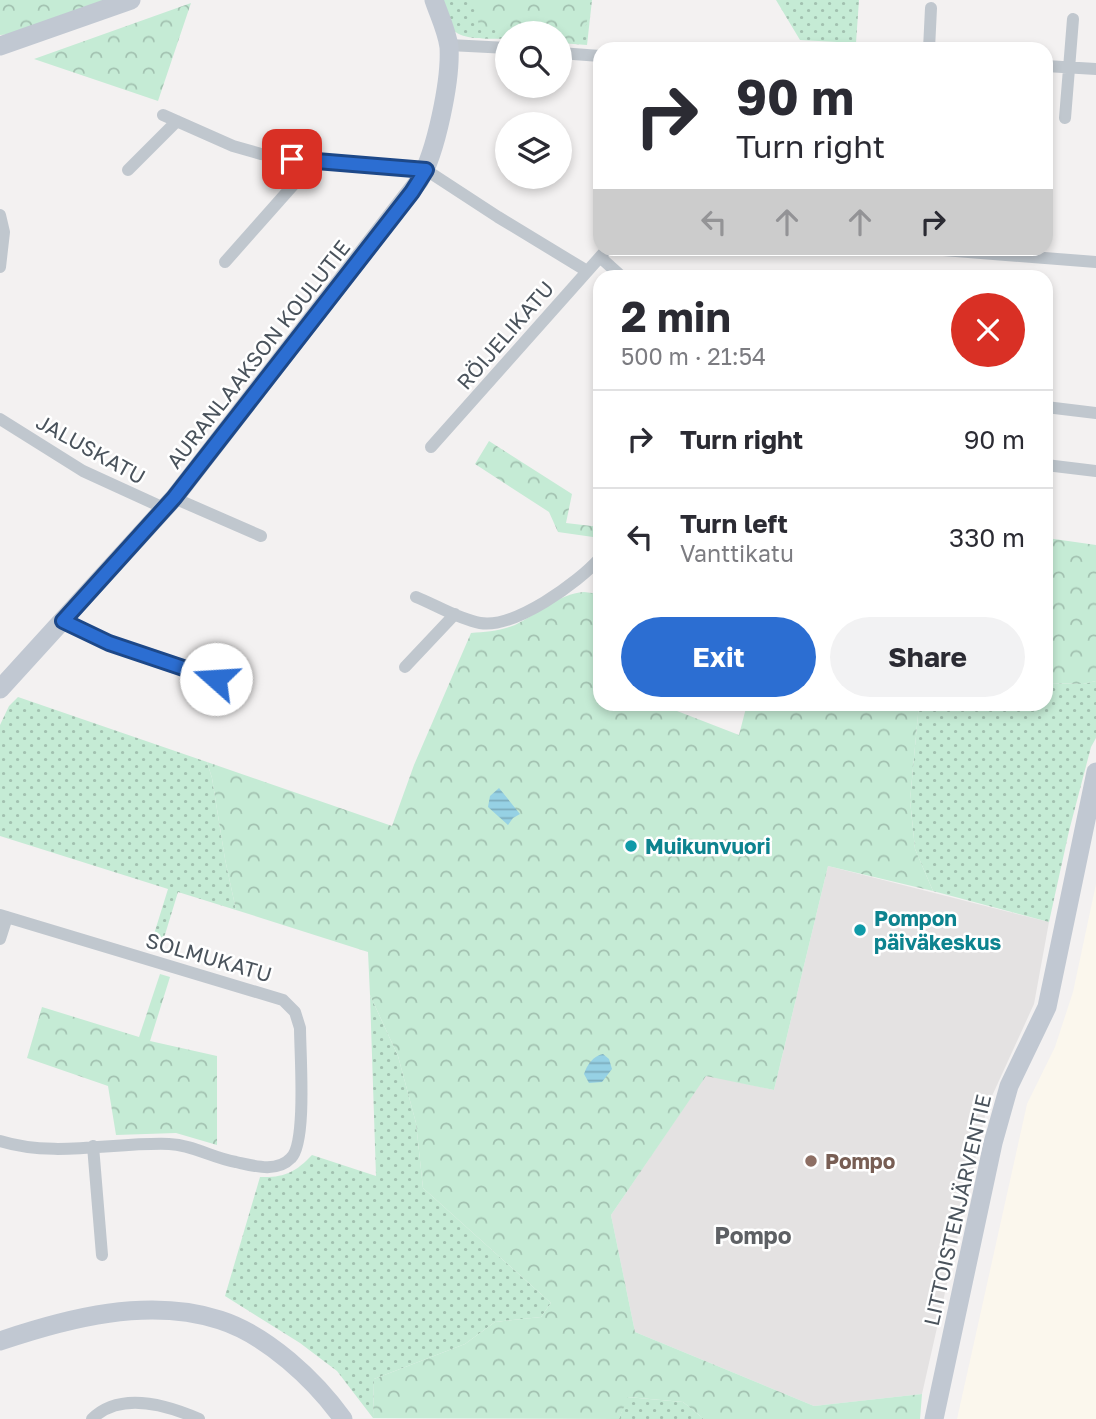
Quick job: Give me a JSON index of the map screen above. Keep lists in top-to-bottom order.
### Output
{
  "streets": {
    "street": [
      "RÖIJELIKATU",
      "AURANLAAKSON KOULUTIE",
      "JALUSKATU",
      "SOLMUKATU",
      "LITTOISTENJÄRVENTIE"
    ]
  },
  "crossings": [
    ["AURANLAAKSON KOULUTIE", "JALUSKATU"]
  ],
  "districts": ["Pompo"],
  "places": ["Muikunvuori", "Pompon päiväkeskus", "Pompo"],
  "page": {
    "turn": ["90 m", "Turn right"],
    "heading": ["2 min", "500 m · 21:54"],
    "list": [
      {
        "name": "Turn right",
        "value": "90 m"
      },
      {
        "name": "Turn left",
        "note": "Vanttikatu",
        "value": "330 m"
      }
    ],
    "buttons": ["Exit", "Share"]
  }
}
